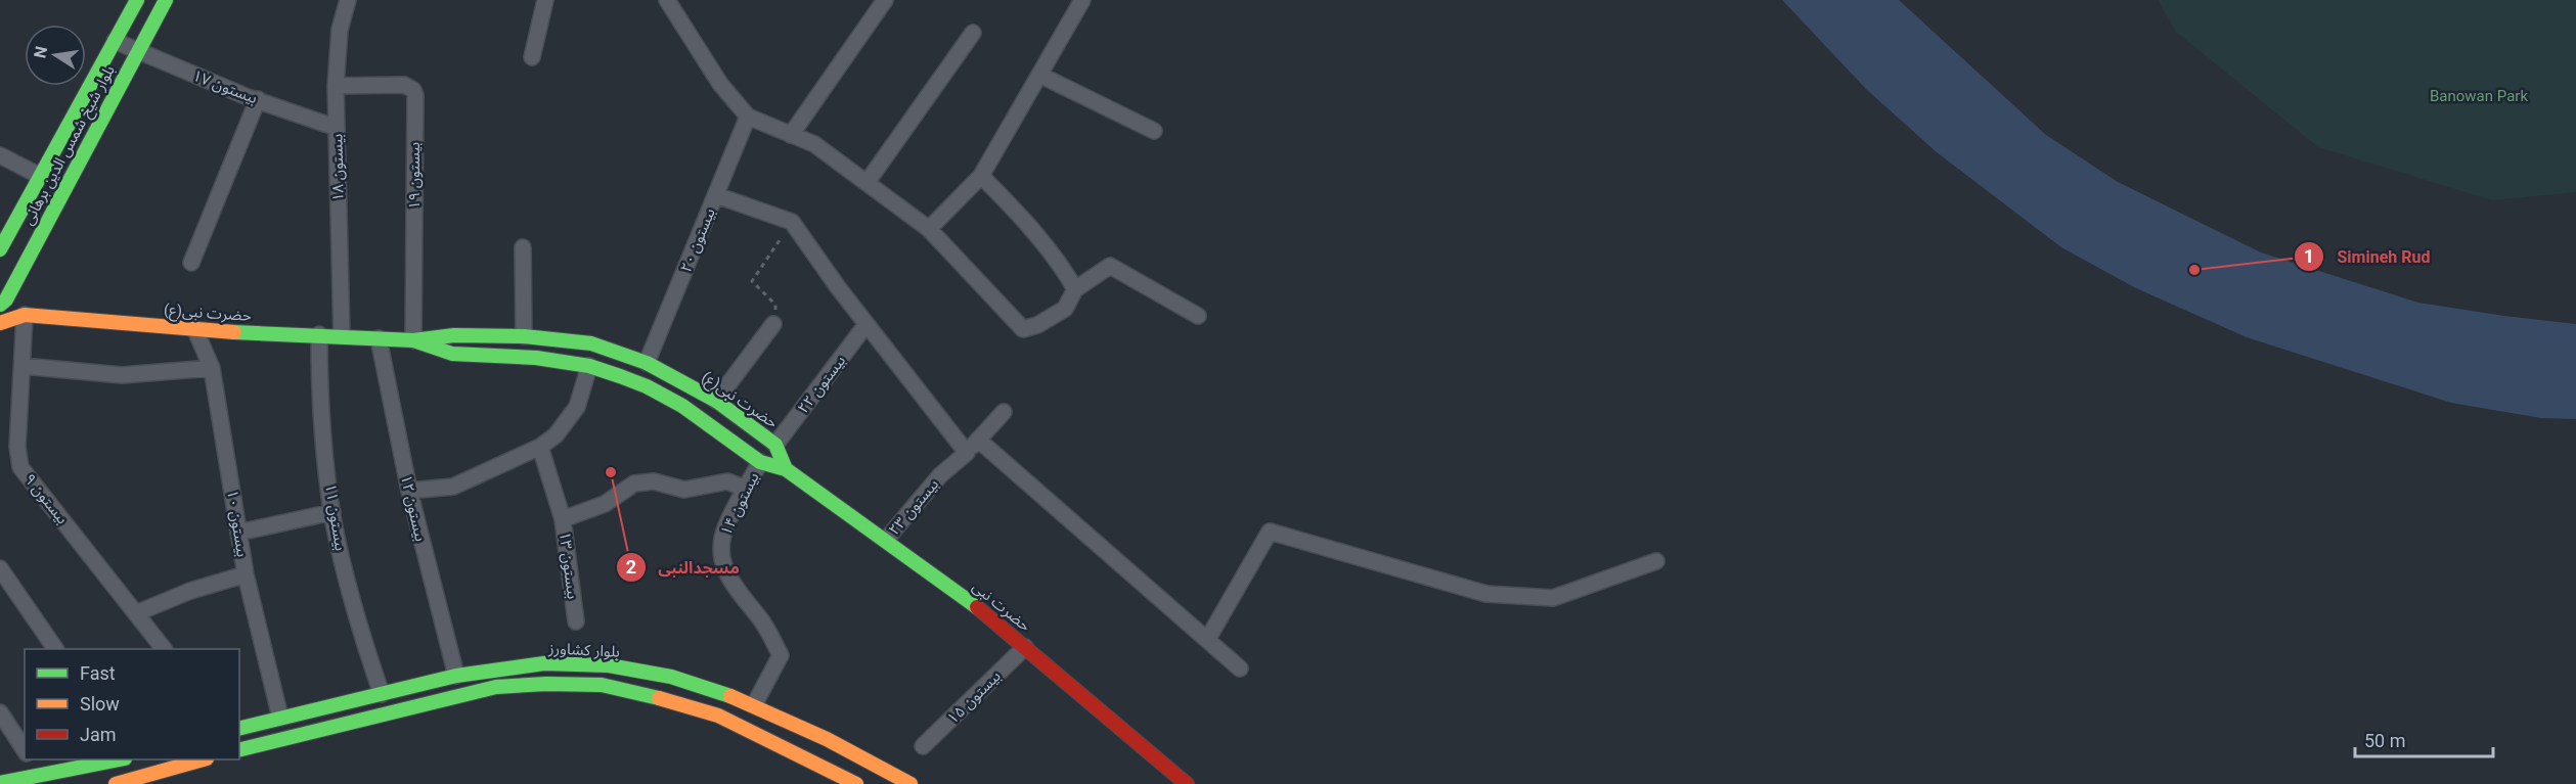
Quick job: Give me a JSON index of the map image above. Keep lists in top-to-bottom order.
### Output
{
  "streets": {
    "main road": [
      "بلوار شیخ شمس الدین برهانی",
      "حضرت نبی(ع)",
      "حضرت نبی",
      "بلوار کشاورز"
    ],
    "street": [
      "بیستون ۱۷",
      "بیستون ۱۸",
      "بیستون ۱۹",
      "بیستون ۲۰",
      "بیستون ۲۲",
      "بیستون ۹",
      "بیستون ۱۴",
      "بیستون ۲۳",
      "بیستون ۱۲",
      "بیستون ۱۱",
      "بیستون ۱۰",
      "بیستون ۱۳",
      "بیستون ۱۵"
    ]
  },
  "crossings": [
    ["بیستون ۱۷", "بلوار شیخ شمس الدین برهانی"],
    ["بیستون ۱۷", "بیستون ۱۸"],
    ["بیستون ۱۸", "بیستون ۱۹"],
    ["بیستون ۱۸", "حضرت نبی(ع)"],
    ["بیستون ۱۹", "حضرت نبی(ع)"],
    ["بیستون ۲۰", "حضرت نبی(ع)"],
    ["حضرت نبی(ع)", "بیستون ۲۲"],
    ["حضرت نبی(ع)", "بیستون ۹"],
    ["حضرت نبی(ع)", "بیستون ۱۴"],
    ["حضرت نبی(ع)", "بیستون ۱۲"],
    ["حضرت نبی(ع)", "بیستون ۱۱"],
    ["حضرت نبی(ع)", "بیستون ۱۰"],
    ["حضرت نبی(ع)", "حضرت نبی"],
    ["بیستون ۱۴", "بیستون ۱۳"],
    ["بیستون ۱۴", "بلوار کشاورز"],
    ["بیستون ۲۳", "حضرت نبی"],
    ["بیستون ۱۲", "بلوار کشاورز"],
    ["بیستون ۱۱", "بلوار کشاورز"],
    ["بیستون ۱۰", "بلوار کشاورز"],
    ["حضرت نبی", "بیستون ۱۵"]
  ],
  "parks": ["Banowan Park"],
  "places": ["Simineh Rud", "مسجدالنبی"],
  "legend": ["Fast", "Slow", "Jam"],
  "scale_bar": "50 m",
  "north": "left"
}
